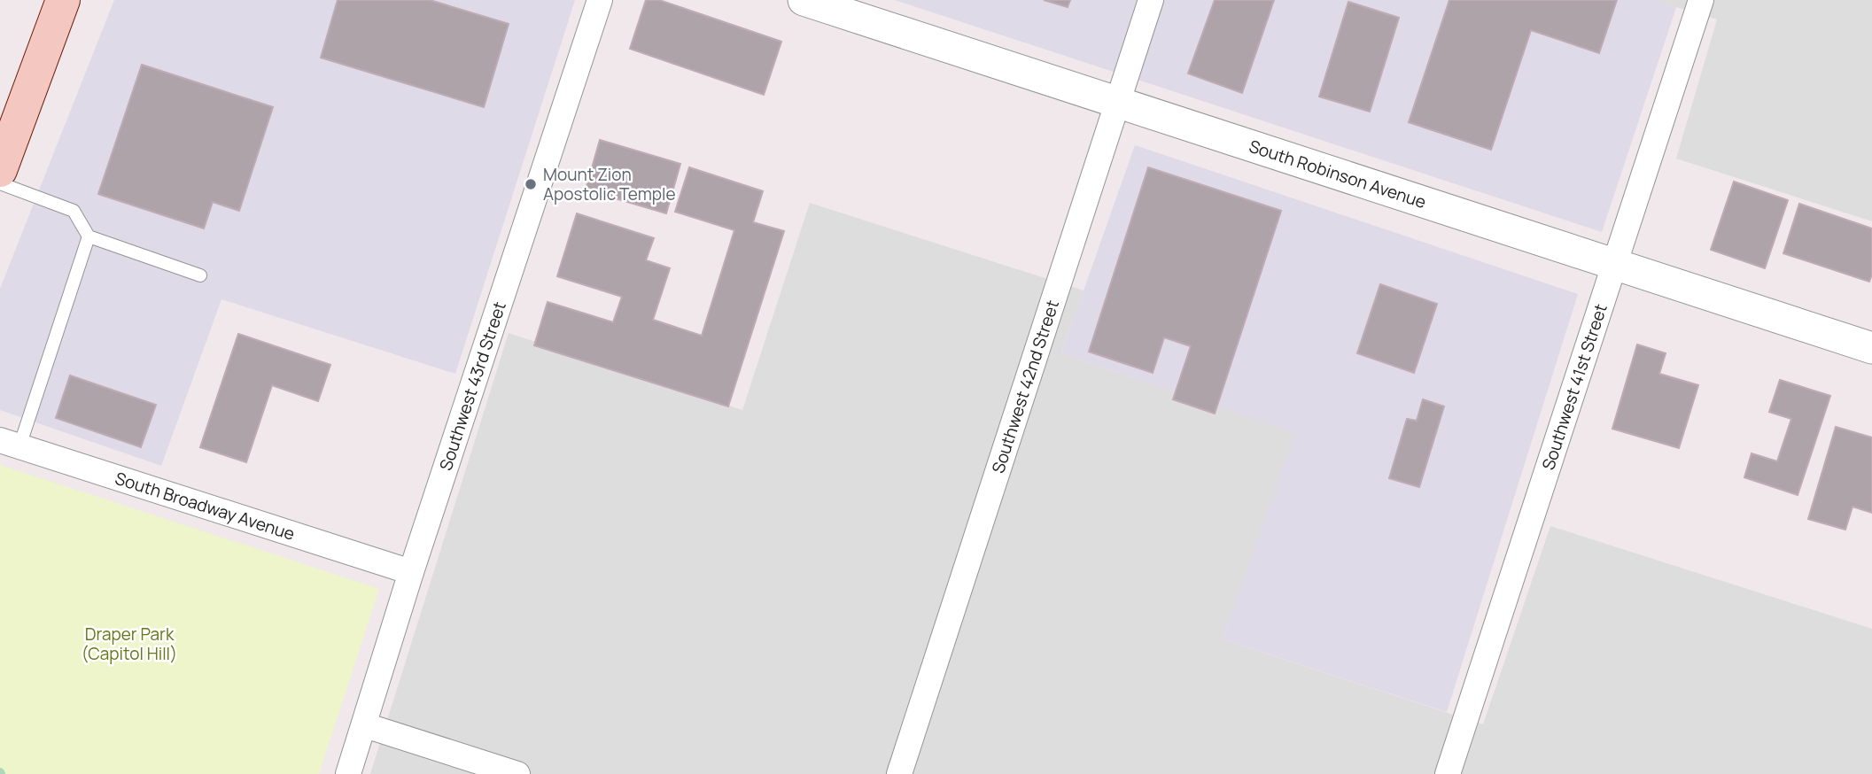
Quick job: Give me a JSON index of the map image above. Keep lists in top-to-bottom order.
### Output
{
  "streets": {
    "street": [
      "South Robinson Avenue",
      "Southwest 43rd Street",
      "Southwest 42nd Street",
      "Southwest 41st Street",
      "South Broadway Avenue"
    ]
  },
  "crossings": [
    ["South Robinson Avenue", "Southwest 42nd Street"],
    ["South Robinson Avenue", "Southwest 41st Street"],
    ["Southwest 43rd Street", "South Broadway Avenue"]
  ],
  "parks": ["Draper Park (Capitol Hill)"],
  "places": ["Mount Zion Apostolic Temple"]
}
